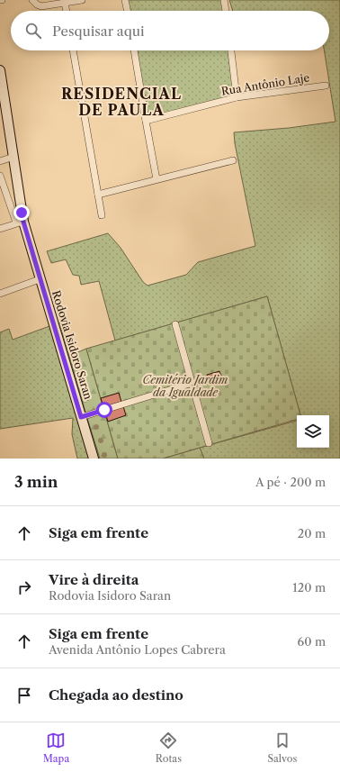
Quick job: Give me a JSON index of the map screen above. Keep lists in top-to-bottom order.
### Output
{
  "streets": {
    "main road": ["Rodovia Isidoro Saran"],
    "street": ["Rua Antônio Laje"]
  },
  "districts": ["RESIDENCIAL DE PAULA"],
  "parks": ["Cemitério Jardim da Igualdade"],
  "page": {
    "search": "Pesquisar aqui",
    "heading": ["3 min", "A pé · 200 m"],
    "list": [
      ["Siga em frente", "20 m"],
      ["Vire à direita", "Rodovia Isidoro Saran", "120 m"],
      ["Siga em frente", "Avenida Antônio Lopes Cabrera", "60 m"],
      "Chegada ao destino"
    ],
    "nav": ["Mapa", "Rotas", "Salvos"]
  }
}
